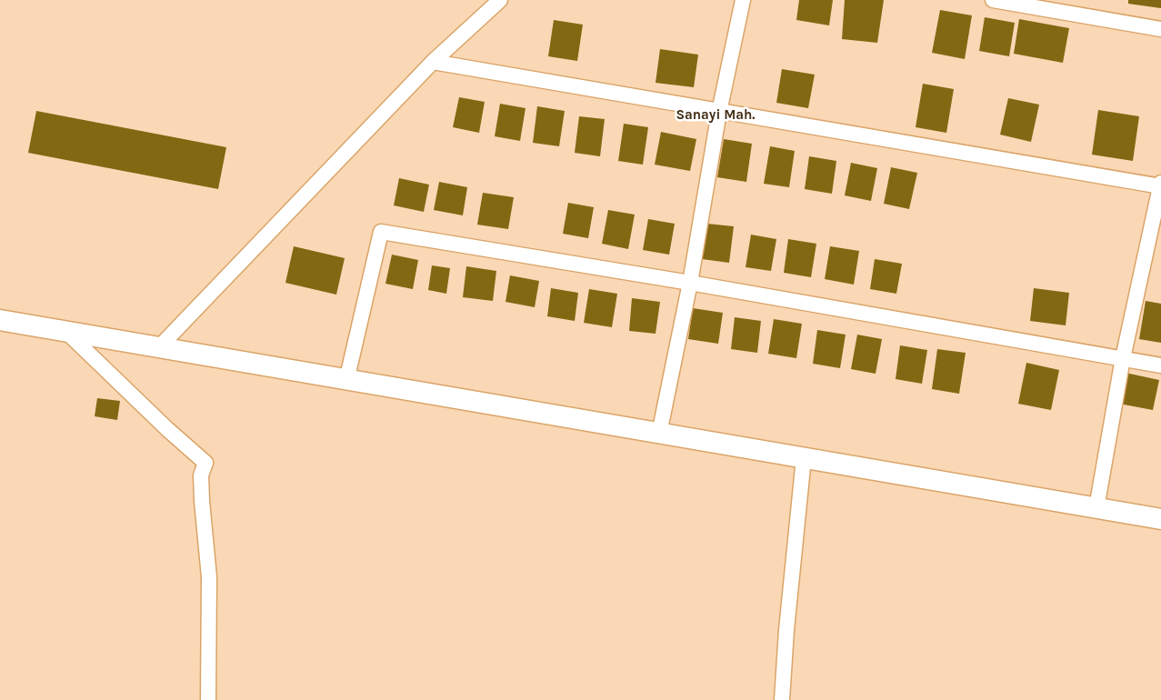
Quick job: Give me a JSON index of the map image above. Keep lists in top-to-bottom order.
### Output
{
  "districts": ["Sanayi Mah."]
}
